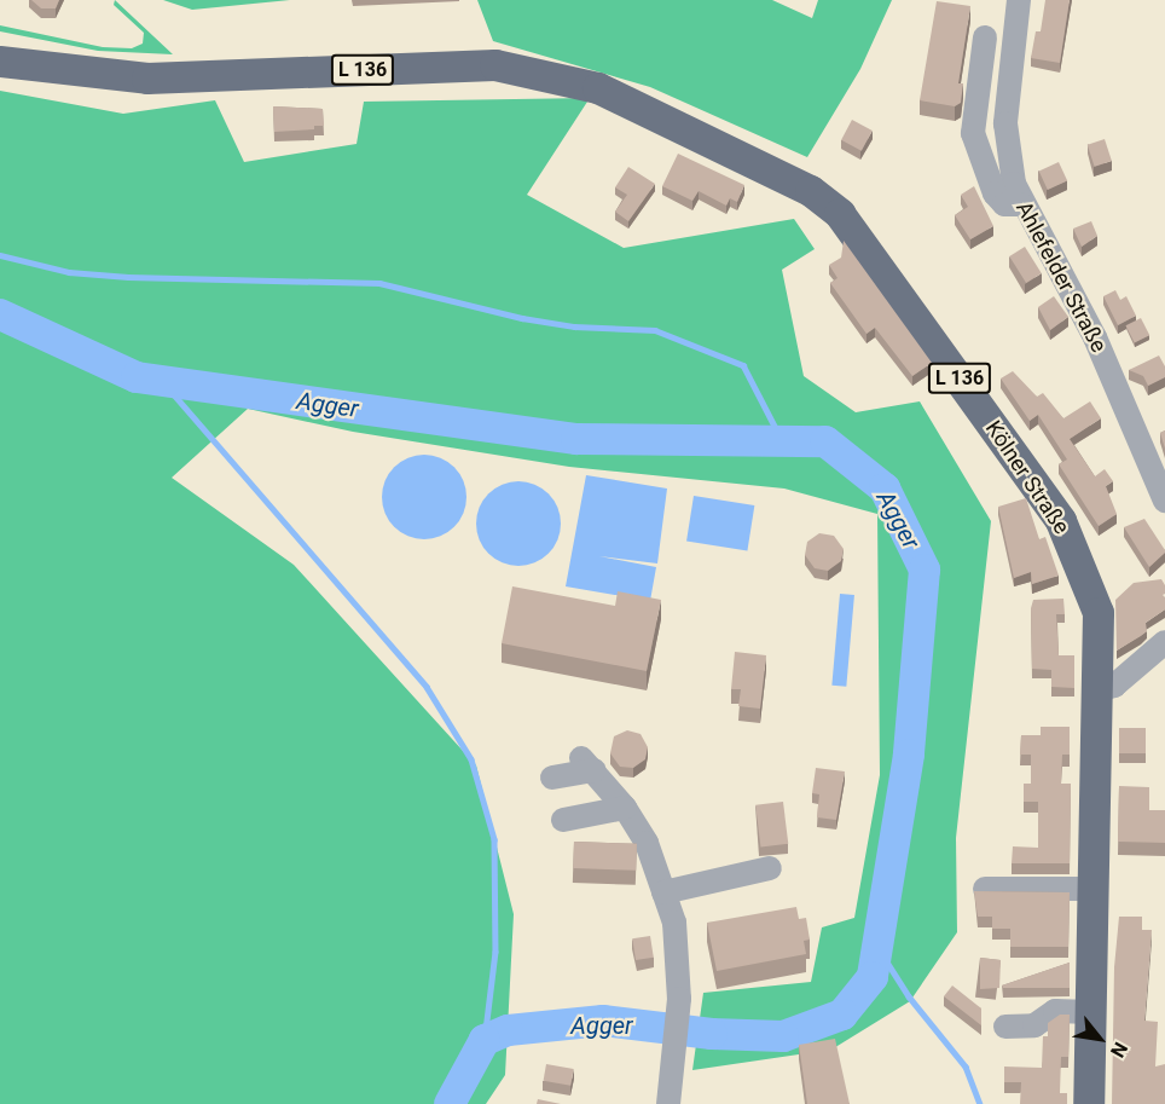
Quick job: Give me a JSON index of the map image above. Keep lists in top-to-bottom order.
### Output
{
  "streets": {
    "main road": ["L 136", "Kölner Straße"],
    "street": ["Ahlefelder Straße"]
  },
  "water": ["Agger"],
  "north": "bottom right"
}
